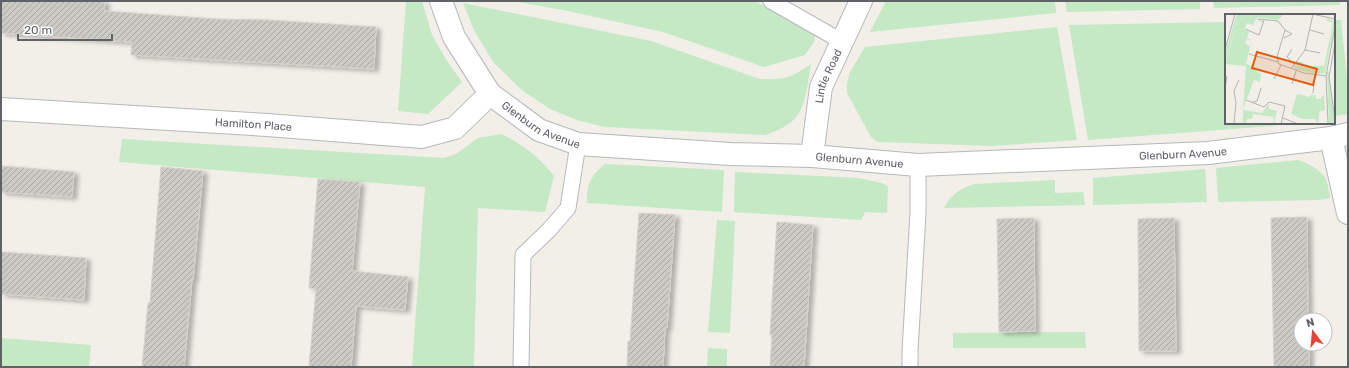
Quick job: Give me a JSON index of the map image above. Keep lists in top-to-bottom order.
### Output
{
  "streets": {
    "street": ["Lintie Road", "Glenburn Avenue", "Hamilton Place"]
  },
  "crossings": [
    ["Lintie Road", "Glenburn Avenue"],
    ["Glenburn Avenue", "Hamilton Place"]
  ],
  "scale_bar": "20 m",
  "north": "top"
}
